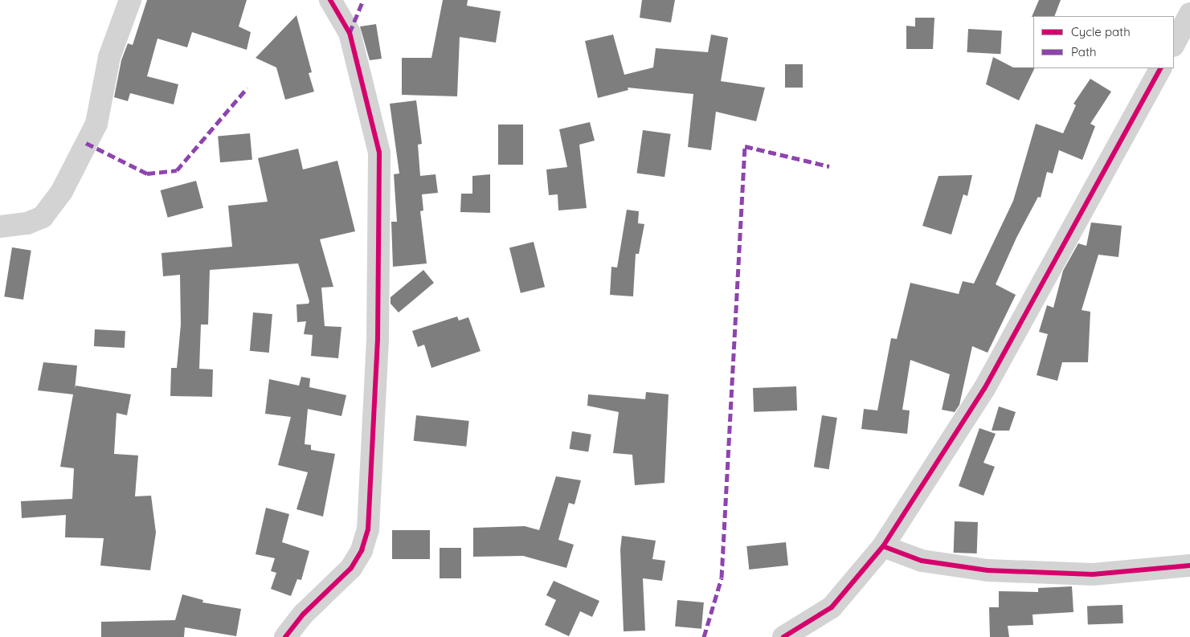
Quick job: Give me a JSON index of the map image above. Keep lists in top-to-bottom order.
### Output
{
  "legend": ["Cycle path", "Path"]
}
